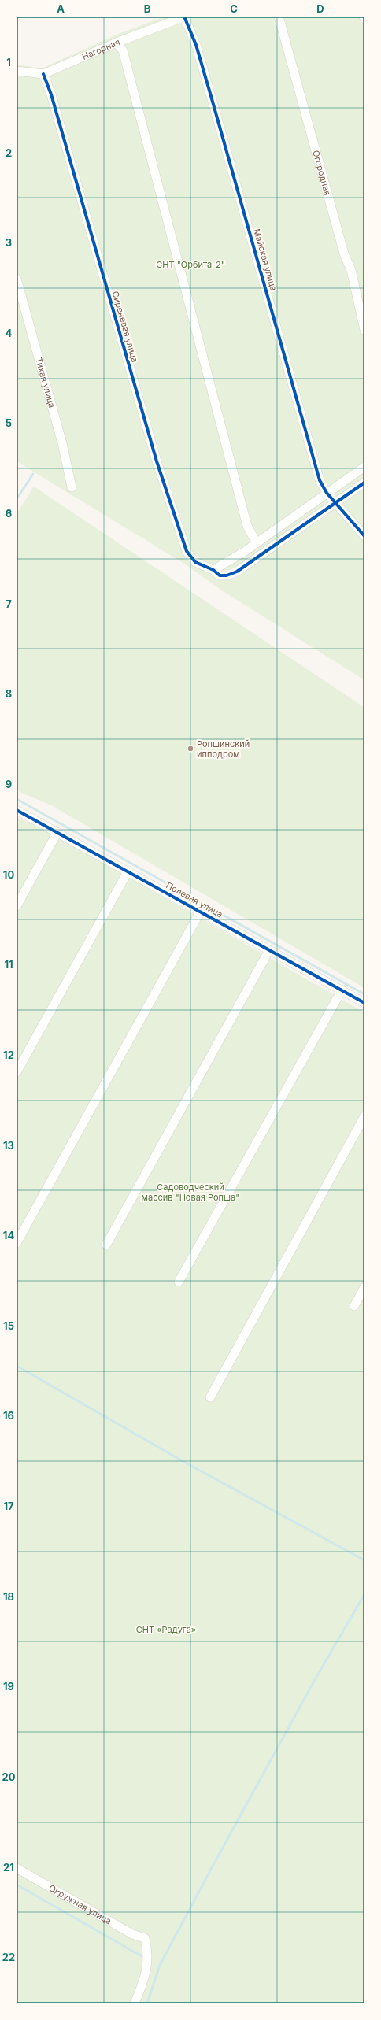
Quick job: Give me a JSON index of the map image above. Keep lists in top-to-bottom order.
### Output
{
  "streets": {
    "street": [
      "Нагорная",
      "Огородная",
      "Майская улица",
      "Сиреневая улица",
      "Тихая улица",
      "Полевая улица",
      "Окружная улица"
    ]
  },
  "crossings": [
    ["Нагорная", "Майская улица"],
    ["Нагорная", "Сиреневая улица"],
    ["Майская улица", "Сиреневая улица"]
  ],
  "parks": ["СНТ \"Орбита-2\"", "Садоводческий массив \"Новая Ропша\"", "СНТ «Радуга»"],
  "places": ["Ропшинский ипподром"],
  "grid": {
    "columns": [
      "A",
      "B",
      "C",
      "D"
    ],
    "rows": [
      "1",
      "2",
      "3",
      "4",
      "5",
      "6",
      "7",
      "8",
      "9",
      "10",
      "11",
      "12",
      "13",
      "14",
      "15",
      "16",
      "17",
      "18",
      "19",
      "20",
      "21",
      "22"
    ]
  }
}
